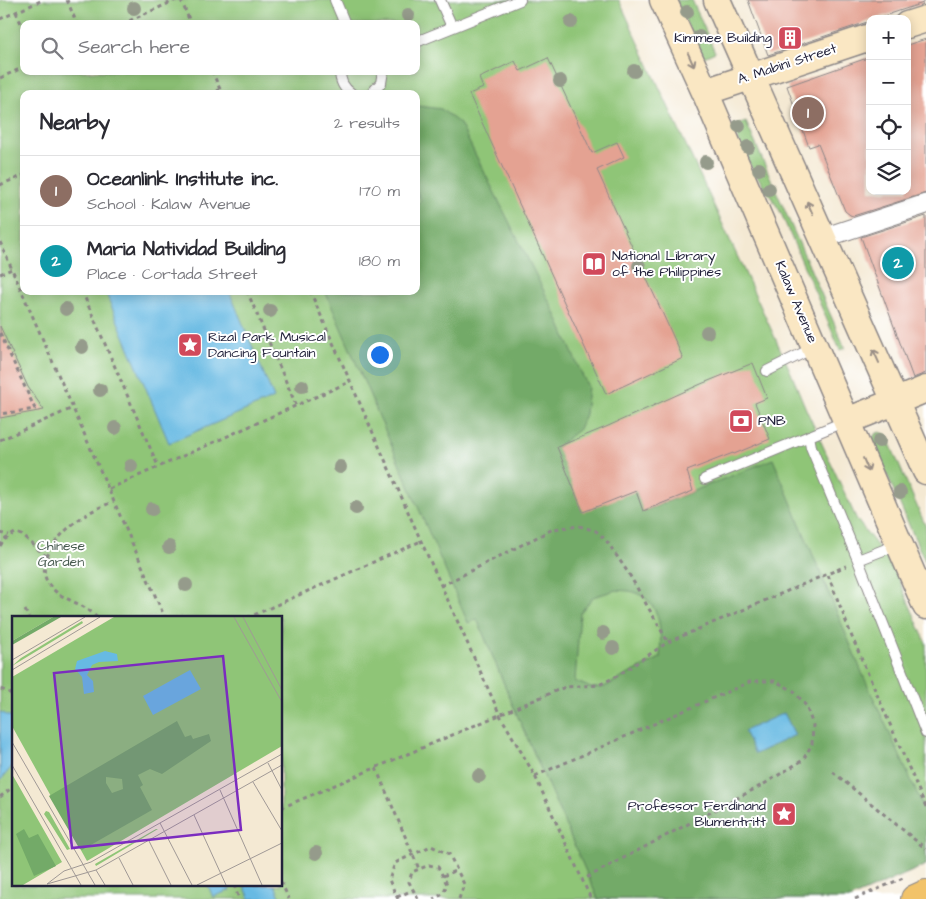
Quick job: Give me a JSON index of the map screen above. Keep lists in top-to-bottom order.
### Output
{
  "streets": {
    "street": ["A. Mabini Street", "Kalaw Avenue"]
  },
  "crossings": [
    ["A. Mabini Street", "Kalaw Avenue"]
  ],
  "parks": ["Chinese Garden"],
  "places": {
    "building": ["Kimmee Building"],
    "library": ["National Library of the Philippines"],
    "place": ["Rizal Park Musical Dancing Fountain", "Professor Ferdinand Blumentritt"],
    "bank": ["PNB"]
  },
  "page": {
    "map_buttons": ["+", "−"],
    "search": "Search here",
    "heading": ["Nearby", "2 results"],
    "pins": ["1", "2"],
    "list": [
      {
        "mark": "1",
        "name": "Oceanlink Institute inc.",
        "note": "School · Kalaw Avenue",
        "value": "170 m"
      },
      {
        "mark": "2",
        "name": "Maria Natividad Building",
        "note": "Place · Cortada Street",
        "value": "180 m"
      }
    ]
  }
}
